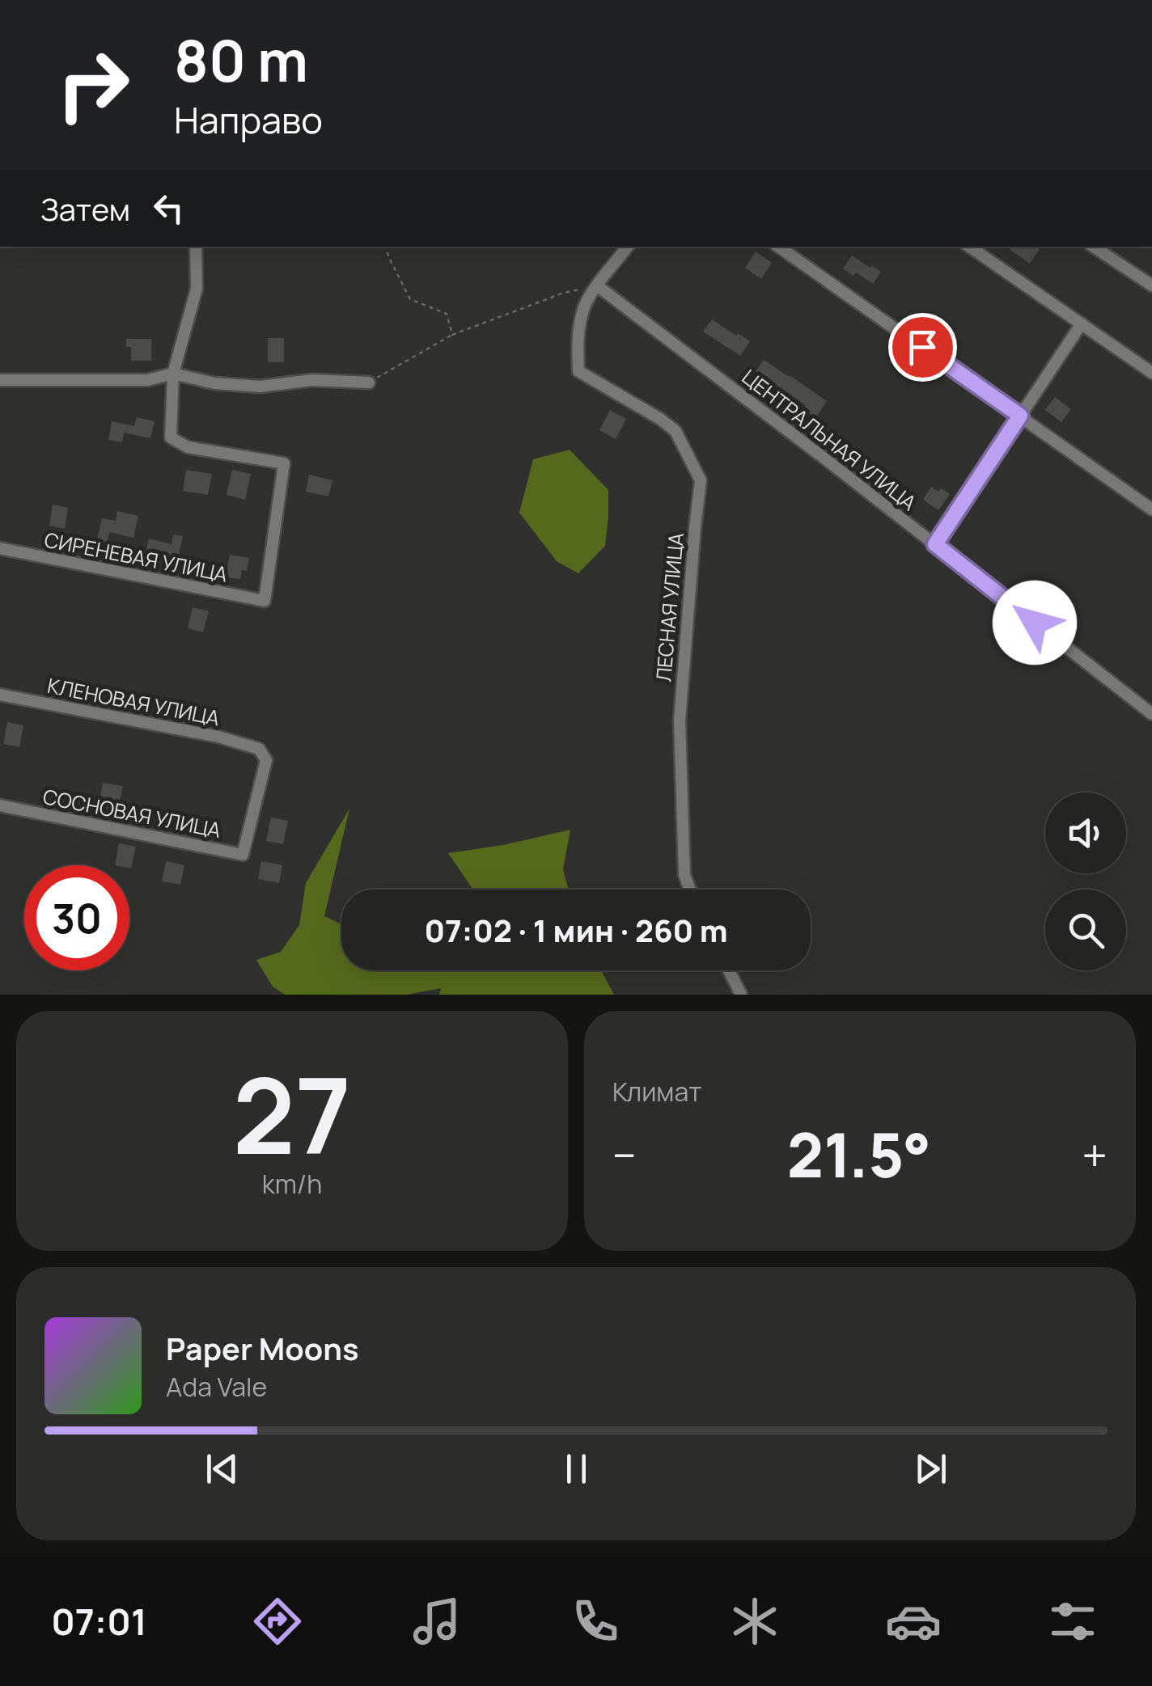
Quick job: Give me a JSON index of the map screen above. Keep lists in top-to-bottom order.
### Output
{
  "streets": {
    "street": [
      "ЦЕНТРАЛЬНАЯ УЛИЦА",
      "СИРЕНЕВАЯ УЛИЦА",
      "ЛЕСНАЯ УЛИЦА",
      "КЛЕНОВАЯ УЛИЦА",
      "СОСНОВАЯ УЛИЦА"
    ]
  },
  "crossings": [
    ["ЦЕНТРАЛЬНАЯ УЛИЦА", "ЛЕСНАЯ УЛИЦА"],
    ["КЛЕНОВАЯ УЛИЦА", "СОСНОВАЯ УЛИЦА"]
  ],
  "page": {
    "turn": ["80 m", "Направо"],
    "then": "Затем",
    "limit": "30",
    "trip": "07:02 · 1 мин · 260 m",
    "tile": [
      ["27", "km/h"],
      "Климат"
    ],
    "heat": ["−", "21.5°", "+"],
    "song": ["Paper Moons", "Ada Vale"],
    "tabs": "07:01"
  }
}
